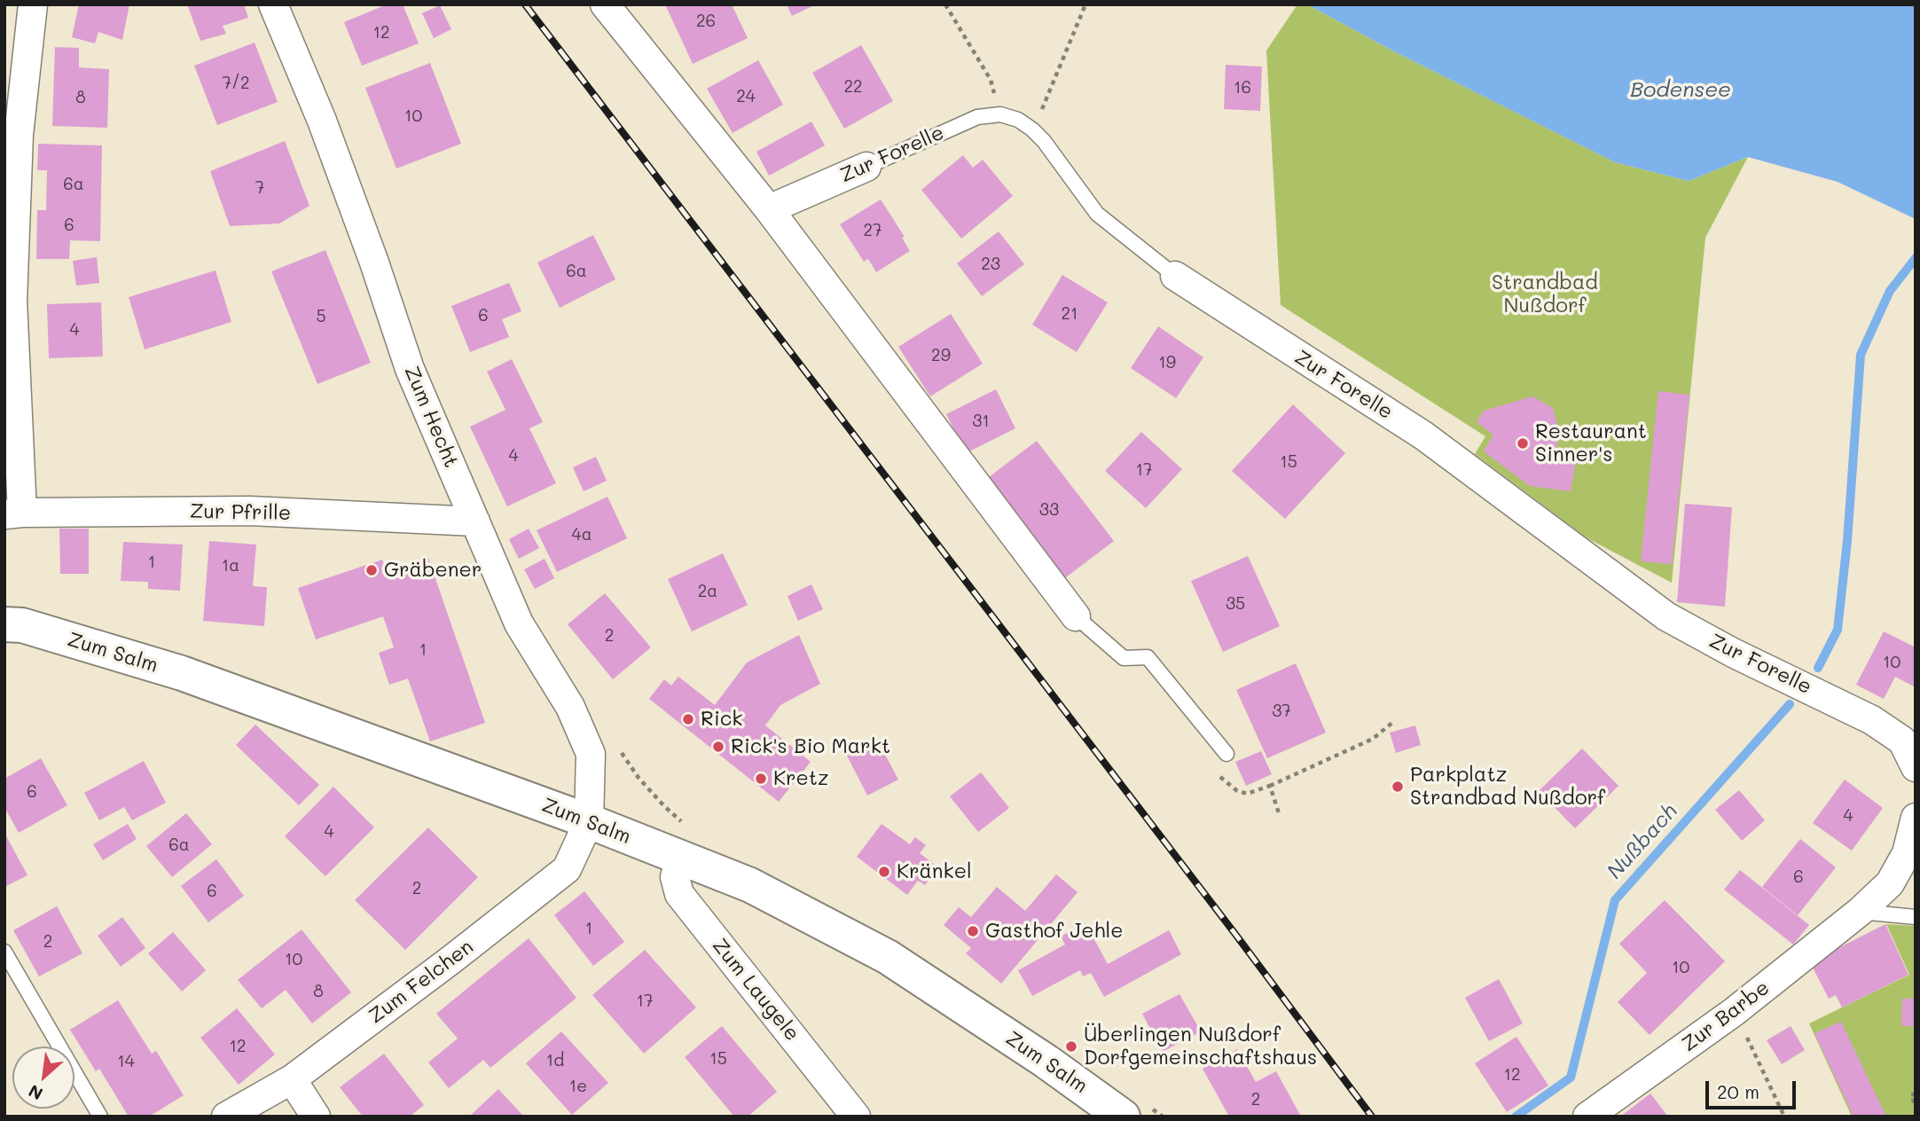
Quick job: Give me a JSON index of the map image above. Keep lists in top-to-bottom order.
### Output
{
  "streets": {
    "street": [
      "Zur Forelle",
      "Zum Hecht",
      "Zur Pfrille",
      "Zum Salm",
      "Zum Felchen",
      "Zum Laugele",
      "Zur Barbe"
    ]
  },
  "crossings": [
    ["Zum Hecht", "Zur Pfrille"],
    ["Zum Hecht", "Zum Salm"],
    ["Zum Hecht", "Zum Felchen"],
    ["Zum Salm", "Zum Felchen"],
    ["Zum Salm", "Zum Laugele"]
  ],
  "water": ["Bodensee", "Nußbach"],
  "parks": ["Strandbad Nußdorf"],
  "places": [
    "Restaurant Sinner's",
    "Gräbener",
    "Rick",
    "Rick's Bio Markt",
    "Kretz",
    "Parkplatz Strandbad Nußdorf",
    "Kränkel",
    "Gasthof Jehle",
    "Überlingen Nußdorf Dorfgemeinschaftshaus"
  ],
  "house_numbers": [
    "26",
    "12",
    "7/2",
    "22",
    "16",
    "24",
    "8",
    "10",
    "6a",
    "7",
    "6",
    "27",
    "23",
    "6a",
    "21",
    "6",
    "5",
    "4",
    "29",
    "19",
    "31",
    "4",
    "15",
    "17",
    "33",
    "4a",
    "1",
    "1a",
    "2a",
    "35",
    "2",
    "1",
    "10",
    "37",
    "6",
    "4",
    "4",
    "6a",
    "6",
    "2",
    "6",
    "1",
    "2",
    "10",
    "10",
    "8",
    "17",
    "12",
    "15",
    "1d",
    "14",
    "12",
    "1e",
    "2"
  ],
  "scale_bar": "20 m",
  "north": "bottom left"
}
